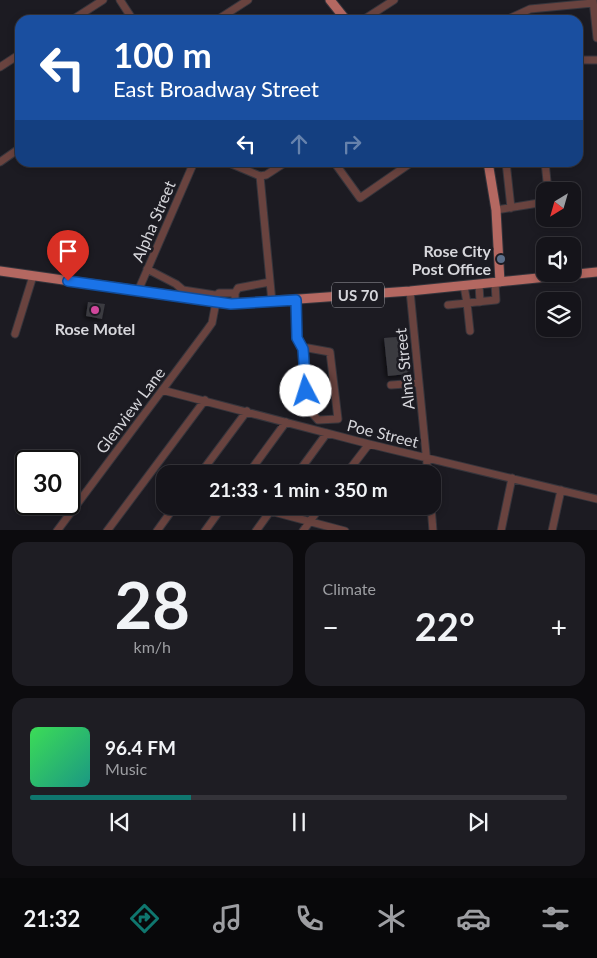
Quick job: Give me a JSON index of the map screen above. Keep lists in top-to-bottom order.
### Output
{
  "streets": {
    "main road": ["US 70"],
    "street": [
      "Alpha Street",
      "Alma Street",
      "Glenview Lane",
      "Poe Street"
    ]
  },
  "crossings": [
    ["Alpha Street", "US 70"],
    ["US 70", "Alma Street"],
    ["US 70", "Glenview Lane"],
    ["Alma Street", "Poe Street"],
    ["Glenview Lane", "Poe Street"]
  ],
  "places": ["Rose City Post Office", "Rose Motel"],
  "north": "bottom left",
  "page": {
    "turn": ["100 m", "East Broadway Street"],
    "limit": "30",
    "trip": "21:33 · 1 min · 350 m",
    "tile": [
      ["28", "km/h"],
      "Climate"
    ],
    "heat": ["−", "22°", "+"],
    "song": ["96.4 FM", "Music"],
    "tabs": "21:32"
  }
}
